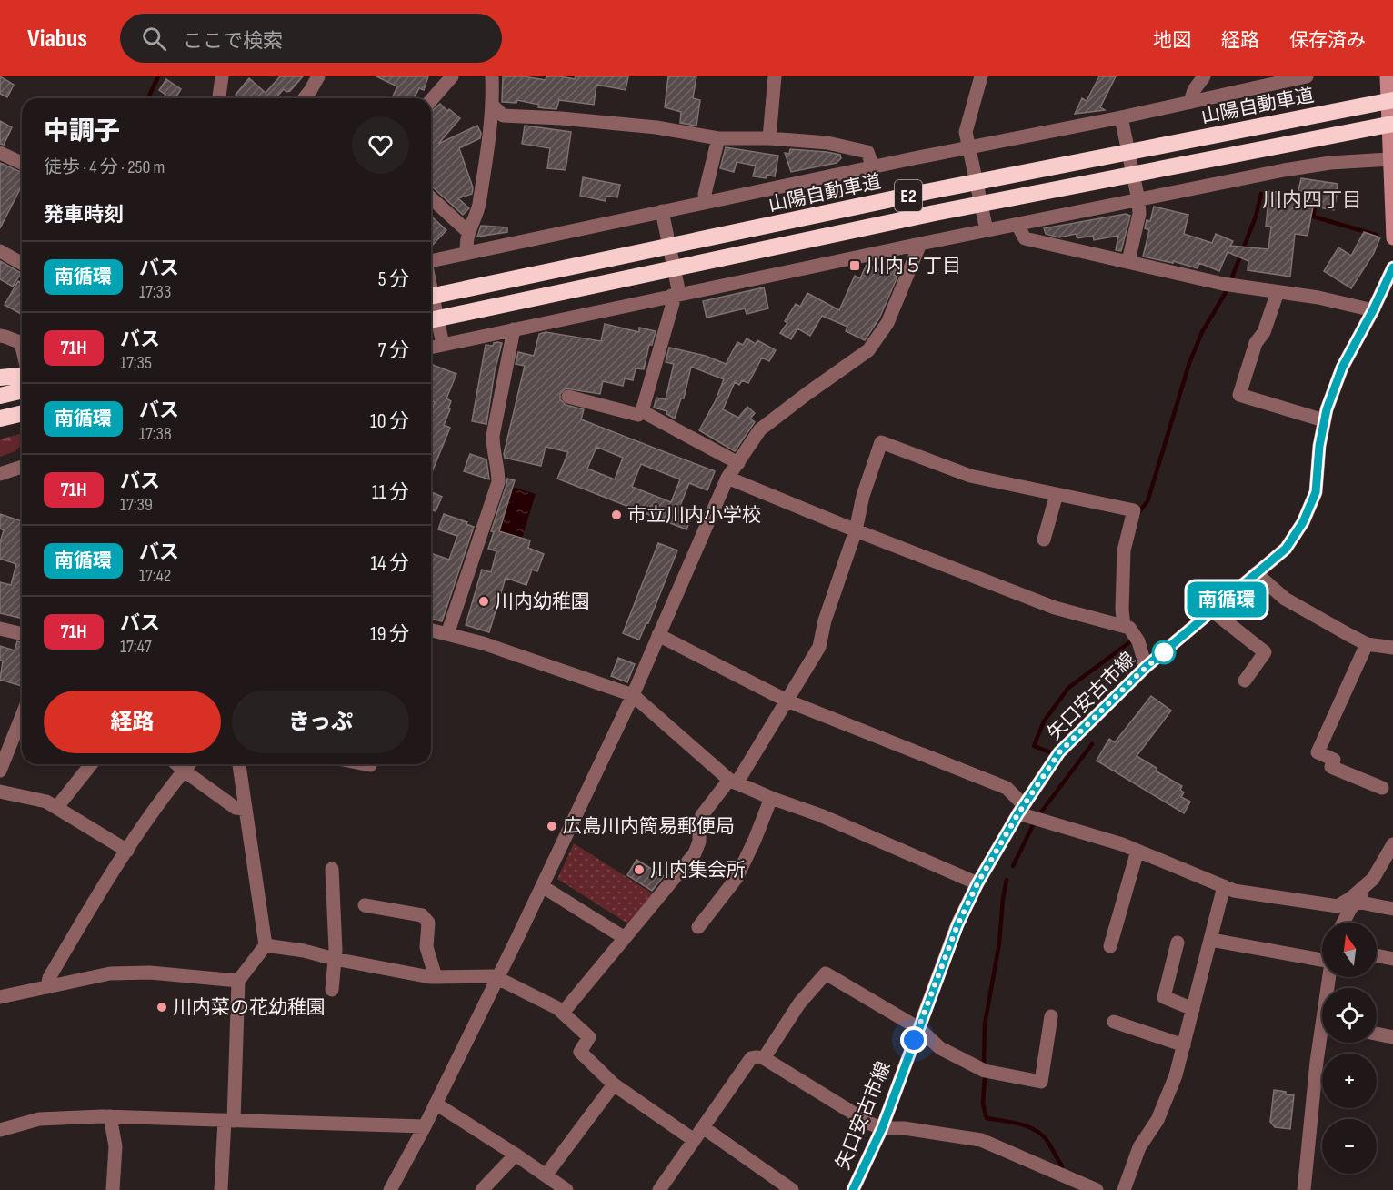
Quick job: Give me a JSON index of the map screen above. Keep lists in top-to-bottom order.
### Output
{
  "streets": {
    "highway": ["山陽自動車道", "E2"],
    "main road": ["矢口安古市線"]
  },
  "districts": ["川内四丁目"],
  "places": {
    "transit": ["川内５丁目"],
    "other": [
      "市立川内小学校",
      "川内幼稚園",
      "広島川内簡易郵便局",
      "川内集会所",
      "川内菜の花幼稚園"
    ]
  },
  "lines": ["bus line 南循環"],
  "north": "top",
  "page": {
    "header": "Viabus",
    "search": "ここで検索",
    "nav": ["地図", "経路", "保存済み"],
    "on_map": "南循環",
    "heading": [
      ["中調子", "徒歩 · 4 分 · 250 m"],
      "発車時刻"
    ],
    "list": [
      {
        "mark": "南循環",
        "name": "バス",
        "note": "17:33",
        "value": "5 分"
      },
      {
        "mark": "71H",
        "name": "バス",
        "note": "17:35",
        "value": "7 分"
      },
      {
        "mark": "南循環",
        "name": "バス",
        "note": "17:38",
        "value": "10 分"
      },
      {
        "mark": "71H",
        "name": "バス",
        "note": "17:39",
        "value": "11 分"
      },
      {
        "mark": "南循環",
        "name": "バス",
        "note": "17:42",
        "value": "14 分"
      },
      {
        "mark": "71H",
        "name": "バス",
        "note": "17:47",
        "value": "19 分"
      }
    ],
    "buttons": ["経路", "きっぷ"],
    "map_buttons": ["+", "−"]
  }
}
